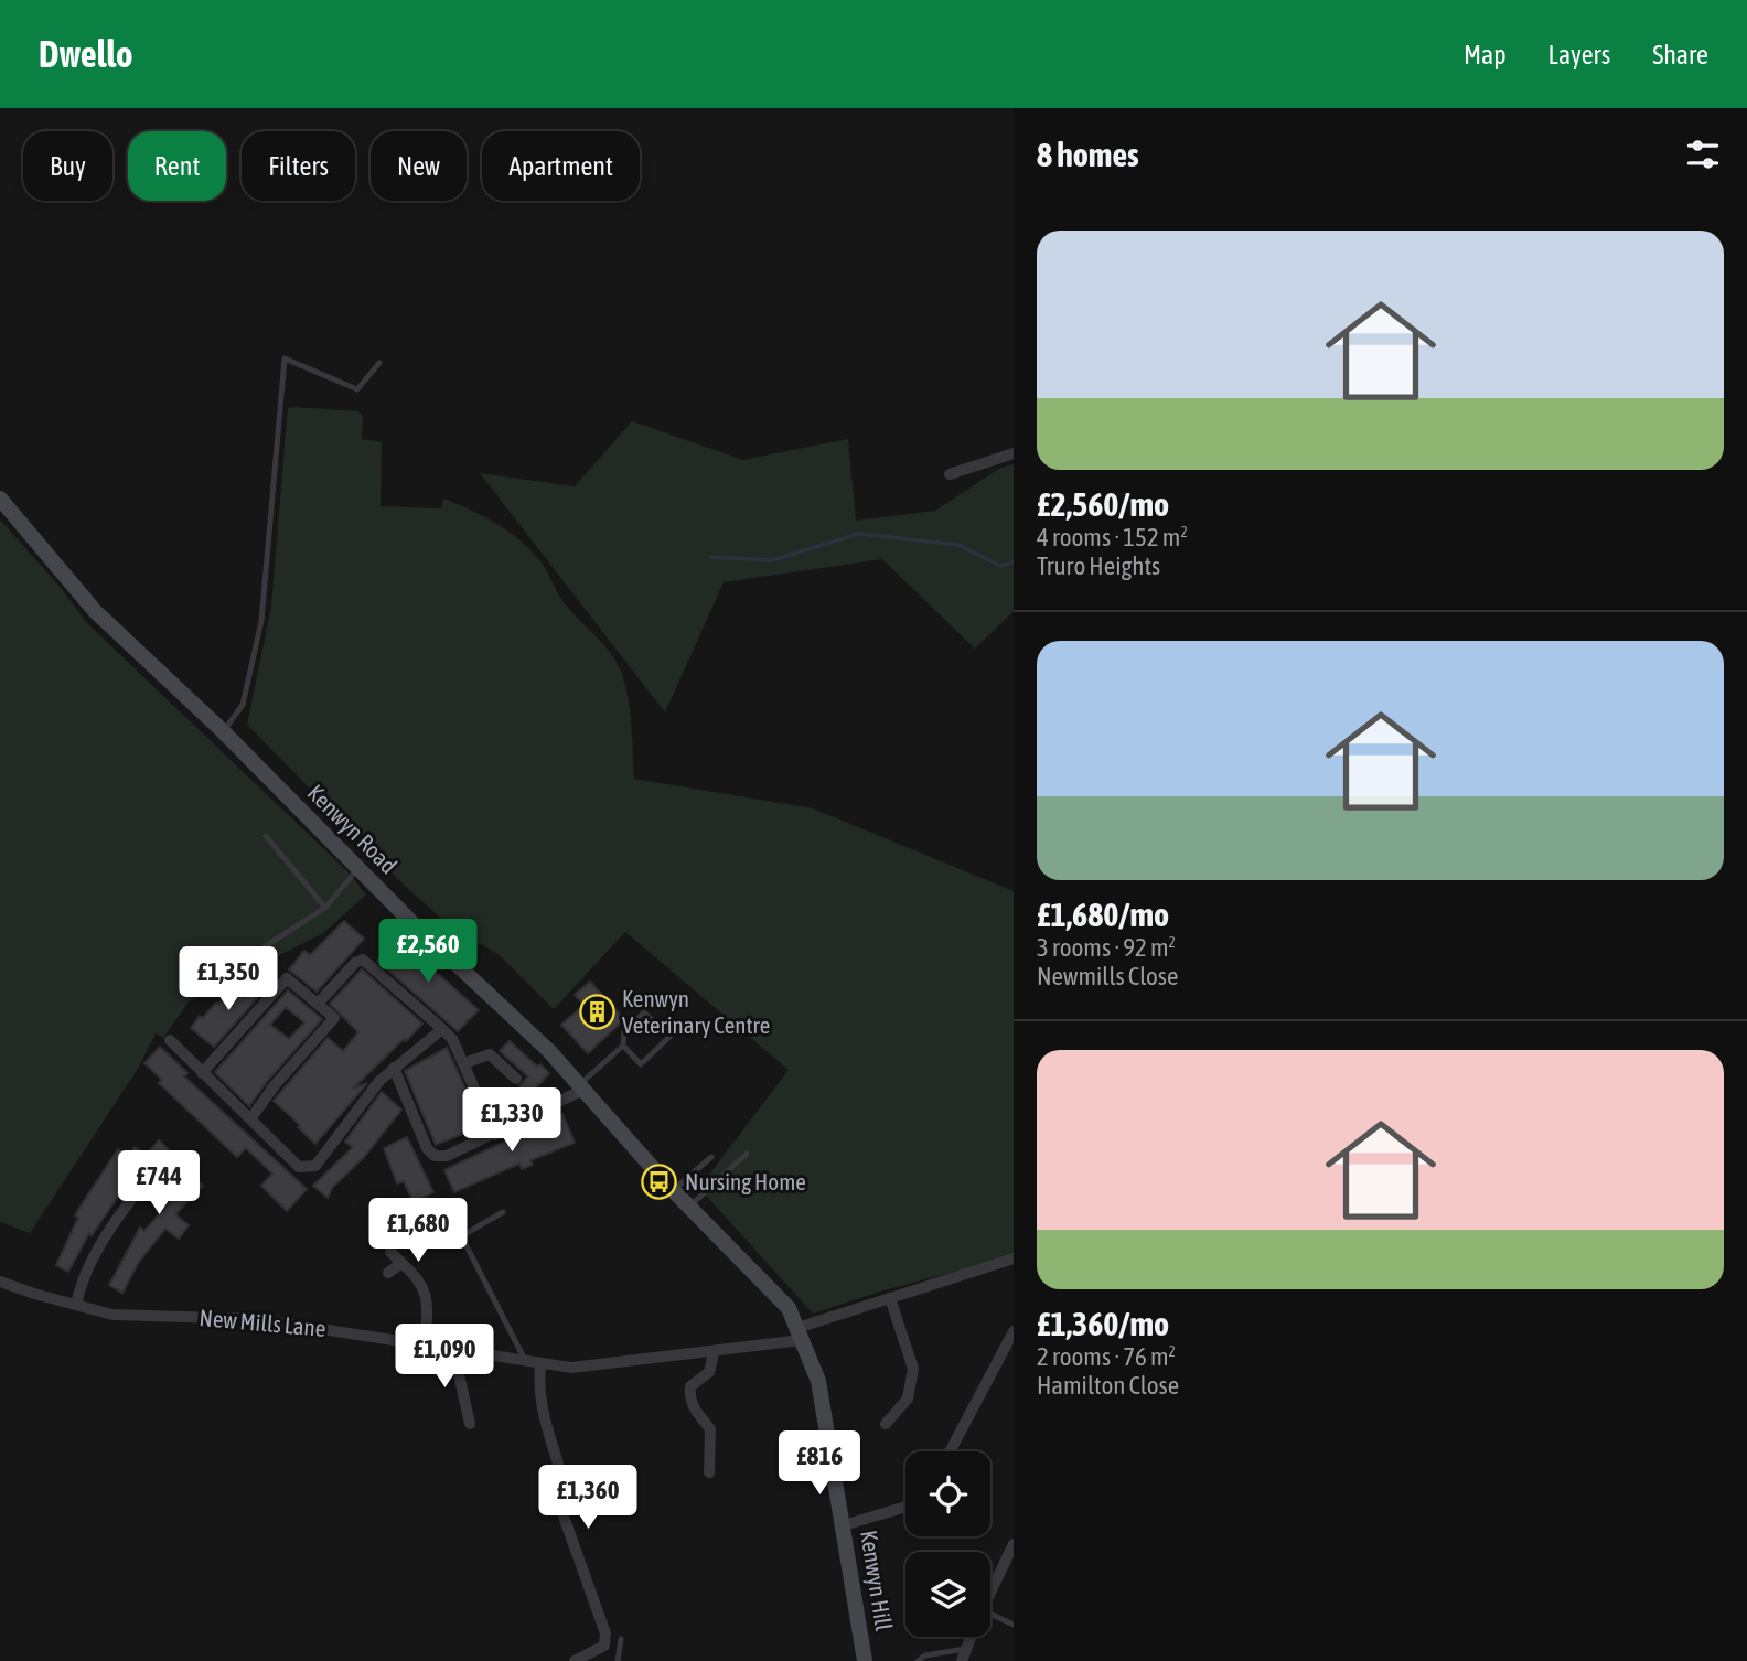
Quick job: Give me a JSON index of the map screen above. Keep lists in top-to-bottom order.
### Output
{
  "streets": {
    "main road": ["Kenwyn Road", "Kenwyn Hill"],
    "street": ["New Mills Lane"]
  },
  "crossings": [
    ["Kenwyn Road", "New Mills Lane"],
    ["Kenwyn Road", "Kenwyn Hill"],
    ["New Mills Lane", "Kenwyn Hill"]
  ],
  "places": {
    "building": ["Kenwyn Veterinary Centre"],
    "bus stop": ["Nursing Home"]
  },
  "page": {
    "header": "Dwello",
    "nav": ["Map", "Layers", "Share"],
    "heading": "8 homes",
    "chip": [
      "Buy",
      "Rent",
      "Filters",
      "New",
      "Apartment"
    ],
    "list": [
      {
        "name": "£2,560/mo",
        "note": "4 rooms · 152 m² · Truro Heights"
      },
      {
        "name": "£1,680/mo",
        "note": "3 rooms · 92 m² · Newmills Close"
      },
      {
        "name": "£1,360/mo",
        "note": "2 rooms · 76 m² · Hamilton Close"
      }
    ],
    "price": [
      "£2,560",
      "£1,350",
      "£1,330",
      "£744",
      "£1,680",
      "£1,090",
      "£816",
      "£1,360"
    ]
  }
}
